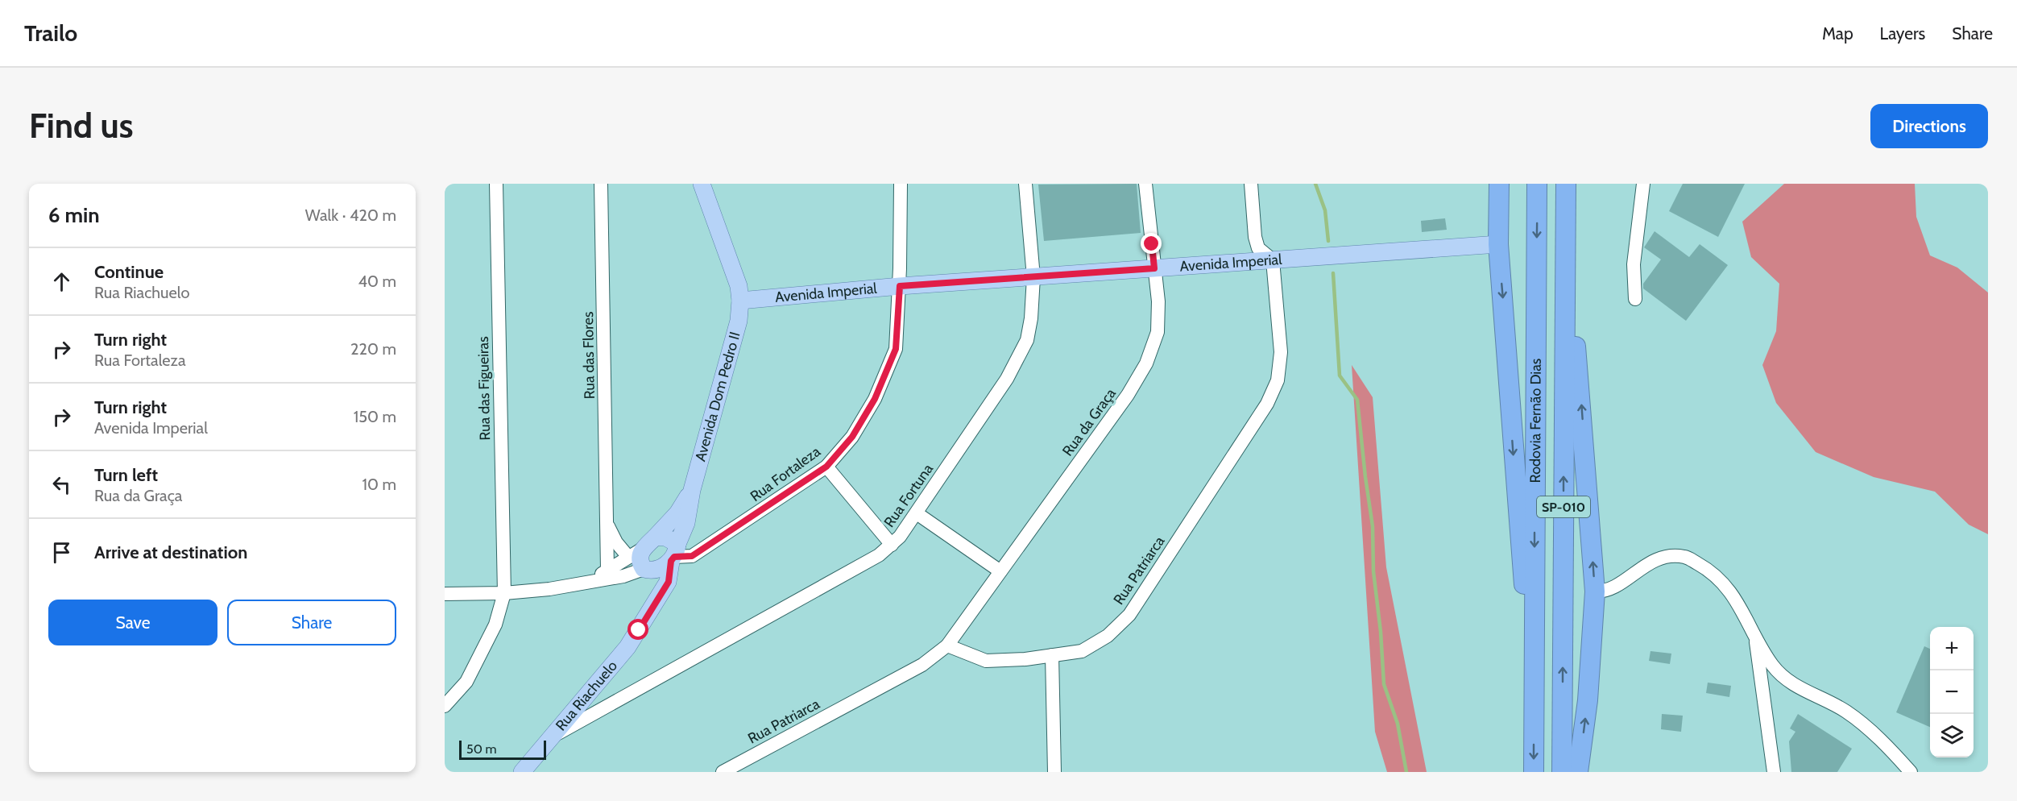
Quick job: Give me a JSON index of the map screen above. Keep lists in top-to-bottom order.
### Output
{
  "streets": {
    "highway": ["Rodovia Fernão Dias", "SP-010"],
    "main road": ["Avenida Imperial", "Avenida Dom Pedro II", "Rua Riachuelo"],
    "street": [
      "Rua das Flores",
      "Rua das Figueiras",
      "Rua da Graça",
      "Rua Fortaleza",
      "Rua Fortuna",
      "Rua Patriarca"
    ]
  },
  "crossings": [
    ["Avenida Imperial", "Avenida Dom Pedro II"],
    ["Avenida Imperial", "Rua da Graça"],
    ["Avenida Imperial", "Rua Fortaleza"],
    ["Avenida Imperial", "Rua Fortuna"],
    ["Avenida Imperial", "Rua Patriarca"],
    ["Rua das Flores", "Avenida Dom Pedro II"],
    ["Rua das Flores", "Rua Riachuelo"],
    ["Avenida Dom Pedro II", "Rua Fortaleza"],
    ["Avenida Dom Pedro II", "Rua Riachuelo"],
    ["Rua da Graça", "Rua Patriarca"],
    ["Rua Fortaleza", "Rua Riachuelo"],
    ["Rua Fortuna", "Rua Riachuelo"]
  ],
  "scale_bar": "50 m",
  "page": {
    "header": "Trailo",
    "nav": ["Map", "Layers", "Share"],
    "buttons": [
      "Directions",
      ["Save", "Share"]
    ],
    "title": "Find us",
    "heading": ["6 min", "Walk · 420 m"],
    "list": [
      ["Continue", "Rua Riachuelo", "40 m"],
      ["Turn right", "Rua Fortaleza", "220 m"],
      ["Turn right", "Avenida Imperial", "150 m"],
      ["Turn left", "Rua da Graça", "10 m"],
      "Arrive at destination"
    ],
    "map_buttons": ["+", "−"],
    "scale": "50 m"
  }
}
